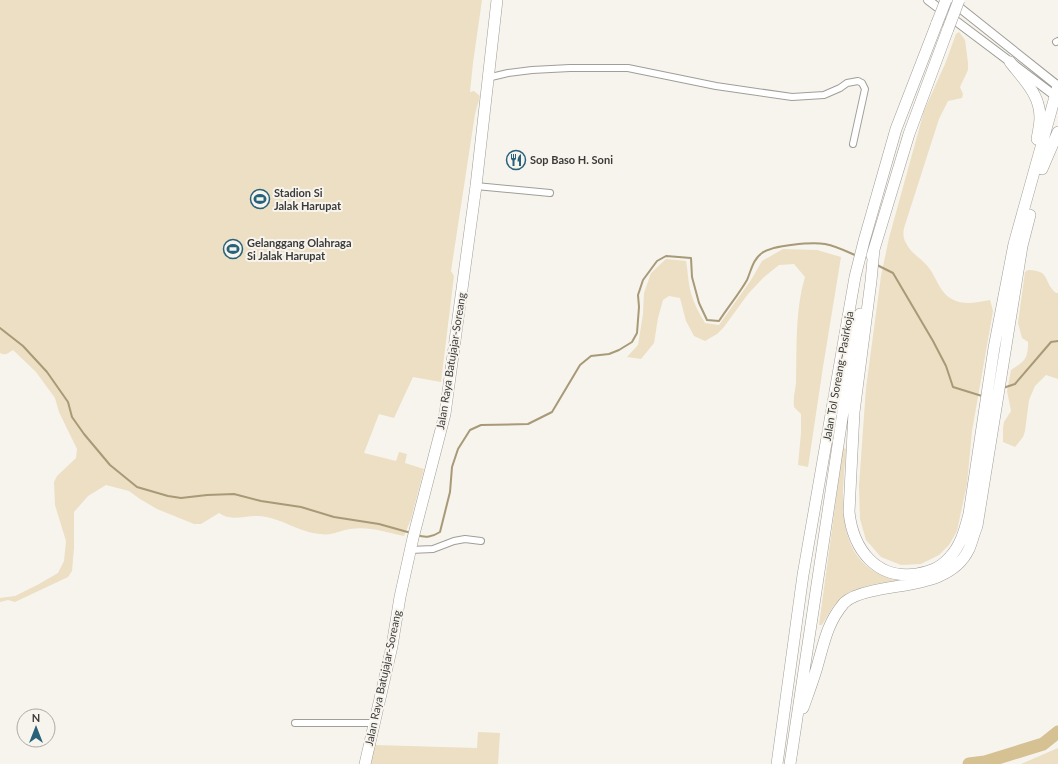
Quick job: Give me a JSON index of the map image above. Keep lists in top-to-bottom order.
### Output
{
  "streets": {
    "highway": ["Jalan Raya Batujajar-Soreang", "Jalan Tol Soreang–Pasirkoja"]
  },
  "places": {
    "restaurant": ["Sop Baso H. Soni"],
    "sports": ["Stadion Si Jalak Harupat", "Gelanggang Olahraga Si Jalak Harupat"]
  },
  "north": "top"
}
